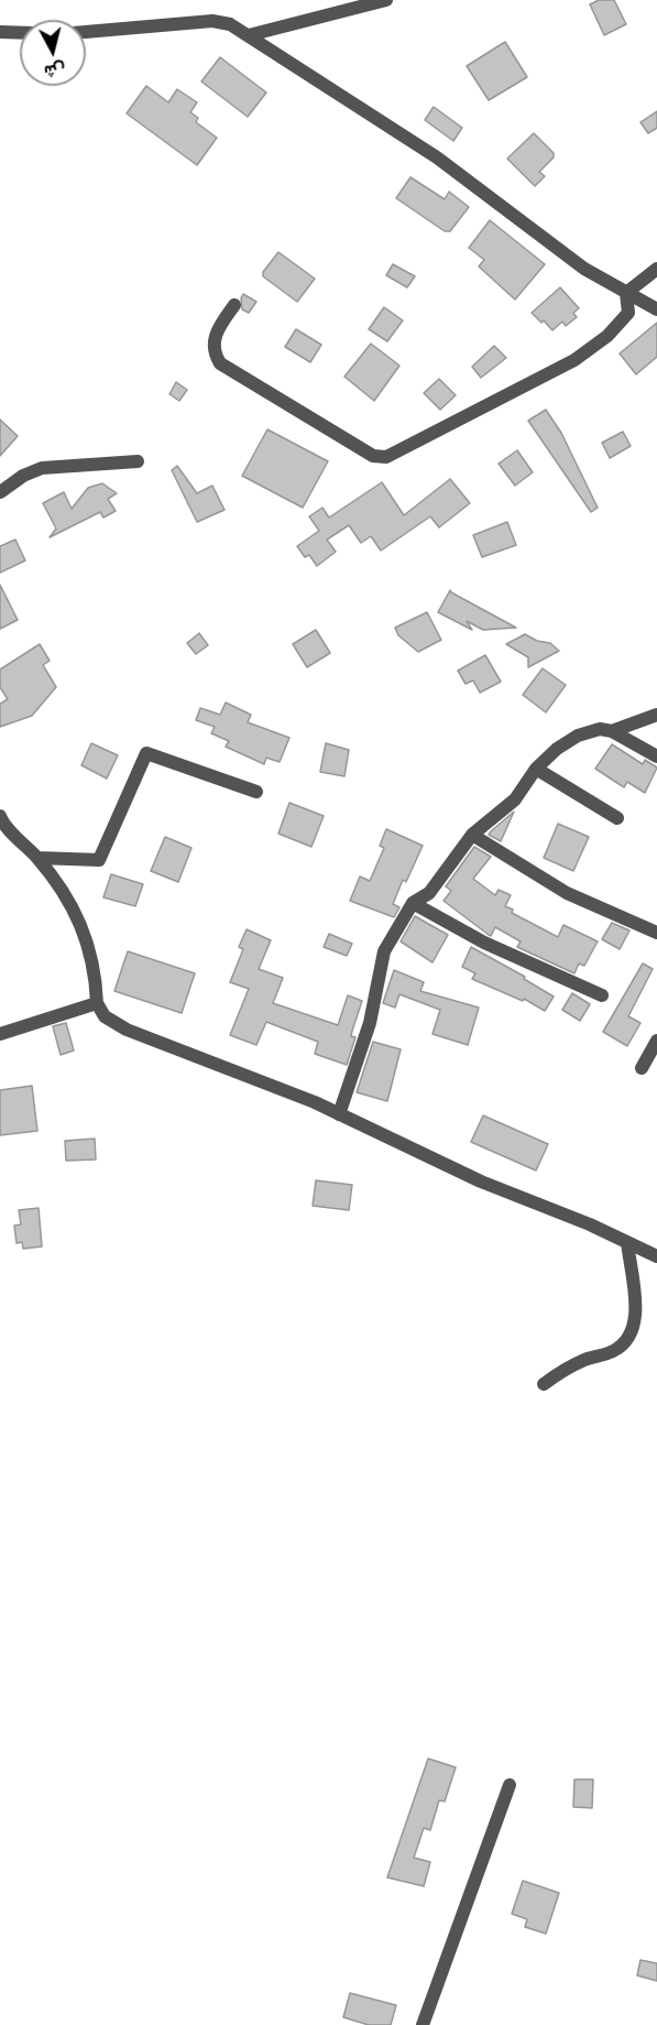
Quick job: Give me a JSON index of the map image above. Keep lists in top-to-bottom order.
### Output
{
  "north": "bottom"
}
